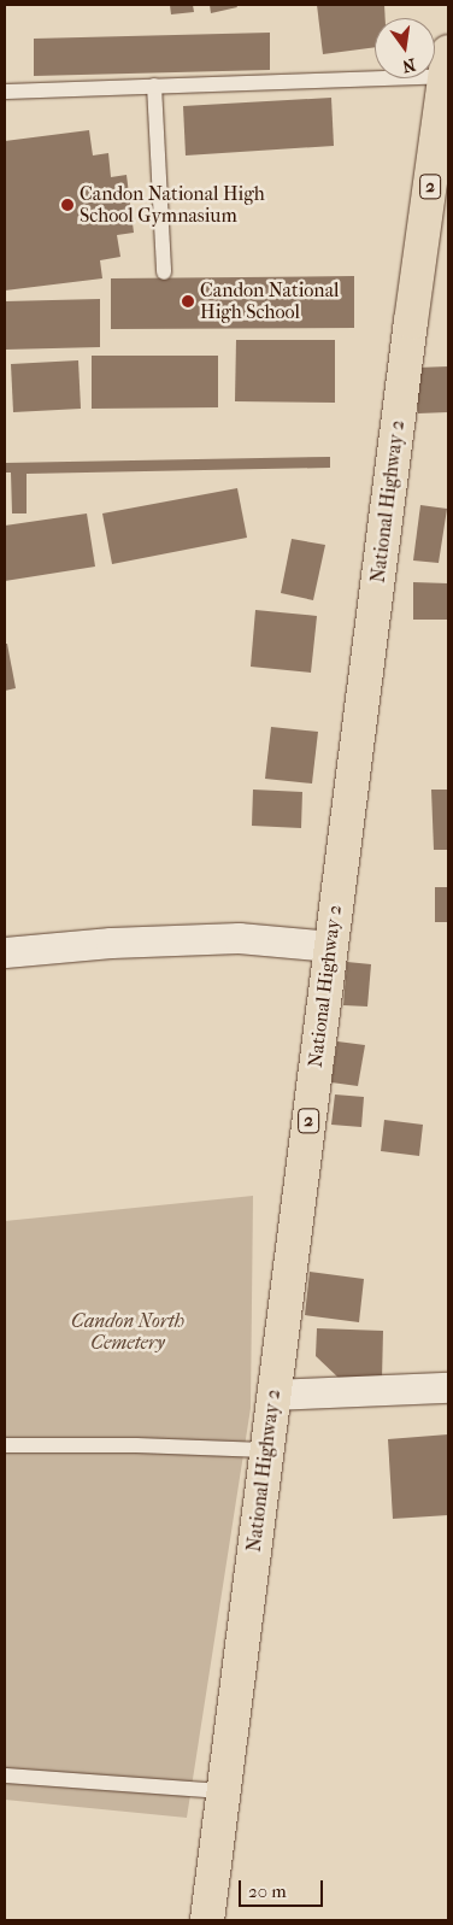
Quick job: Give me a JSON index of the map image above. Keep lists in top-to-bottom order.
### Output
{
  "streets": {
    "main road": ["2", "National Highway 2"]
  },
  "parks": ["Candon North Cemetery"],
  "places": ["Candon National High School Gymnasium", "Candon National High School"],
  "scale_bar": "20 m",
  "north": "bottom"
}
